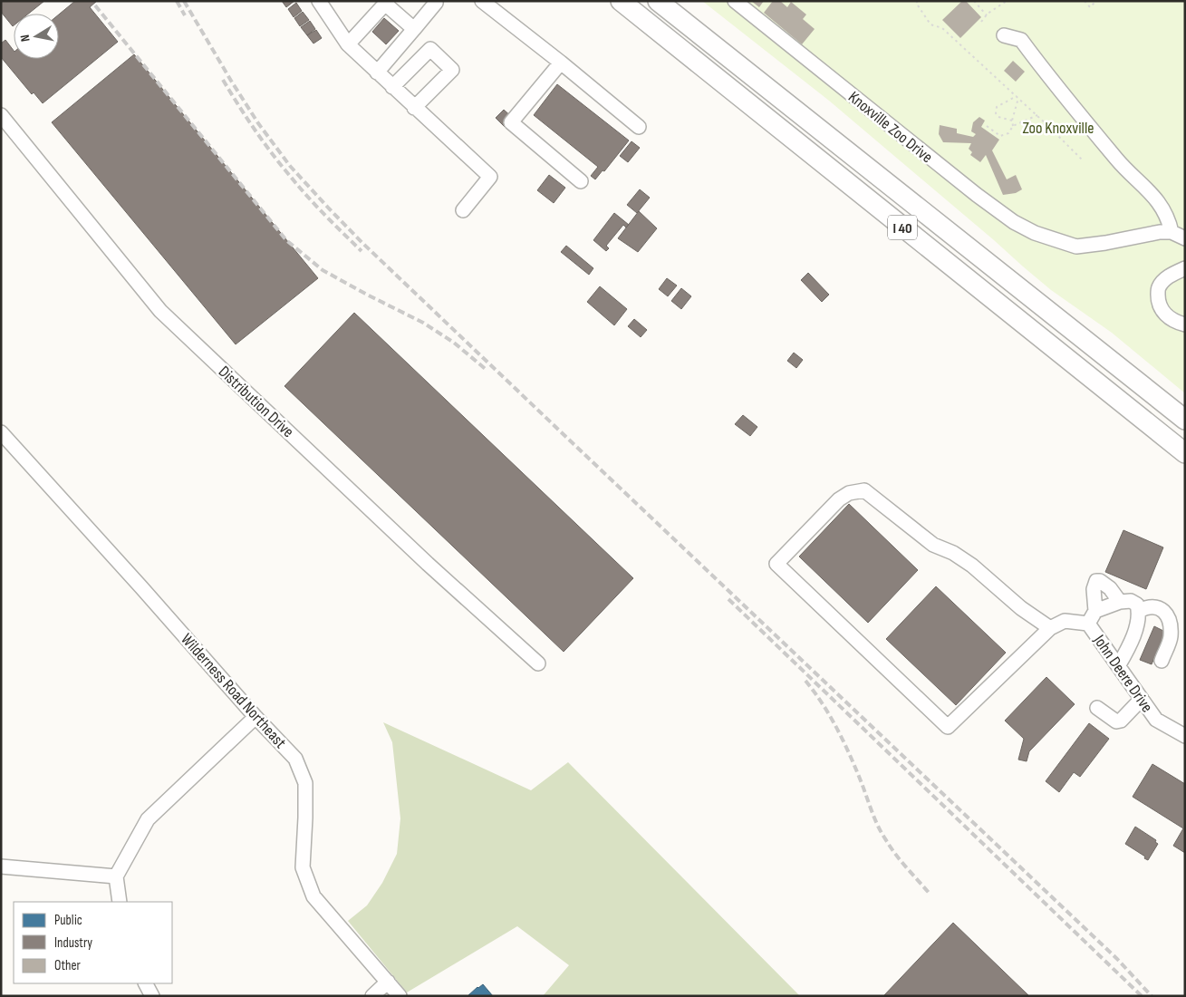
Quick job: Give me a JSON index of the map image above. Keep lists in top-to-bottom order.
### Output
{
  "streets": {
    "highway": ["I 40"],
    "street": [
      "Knoxville Zoo Drive",
      "Distribution Drive",
      "John Deere Drive",
      "Wilderness Road Northeast"
    ]
  },
  "parks": ["Zoo Knoxville"],
  "legend": ["Public", "Industry", "Other"],
  "north": "left"
}
